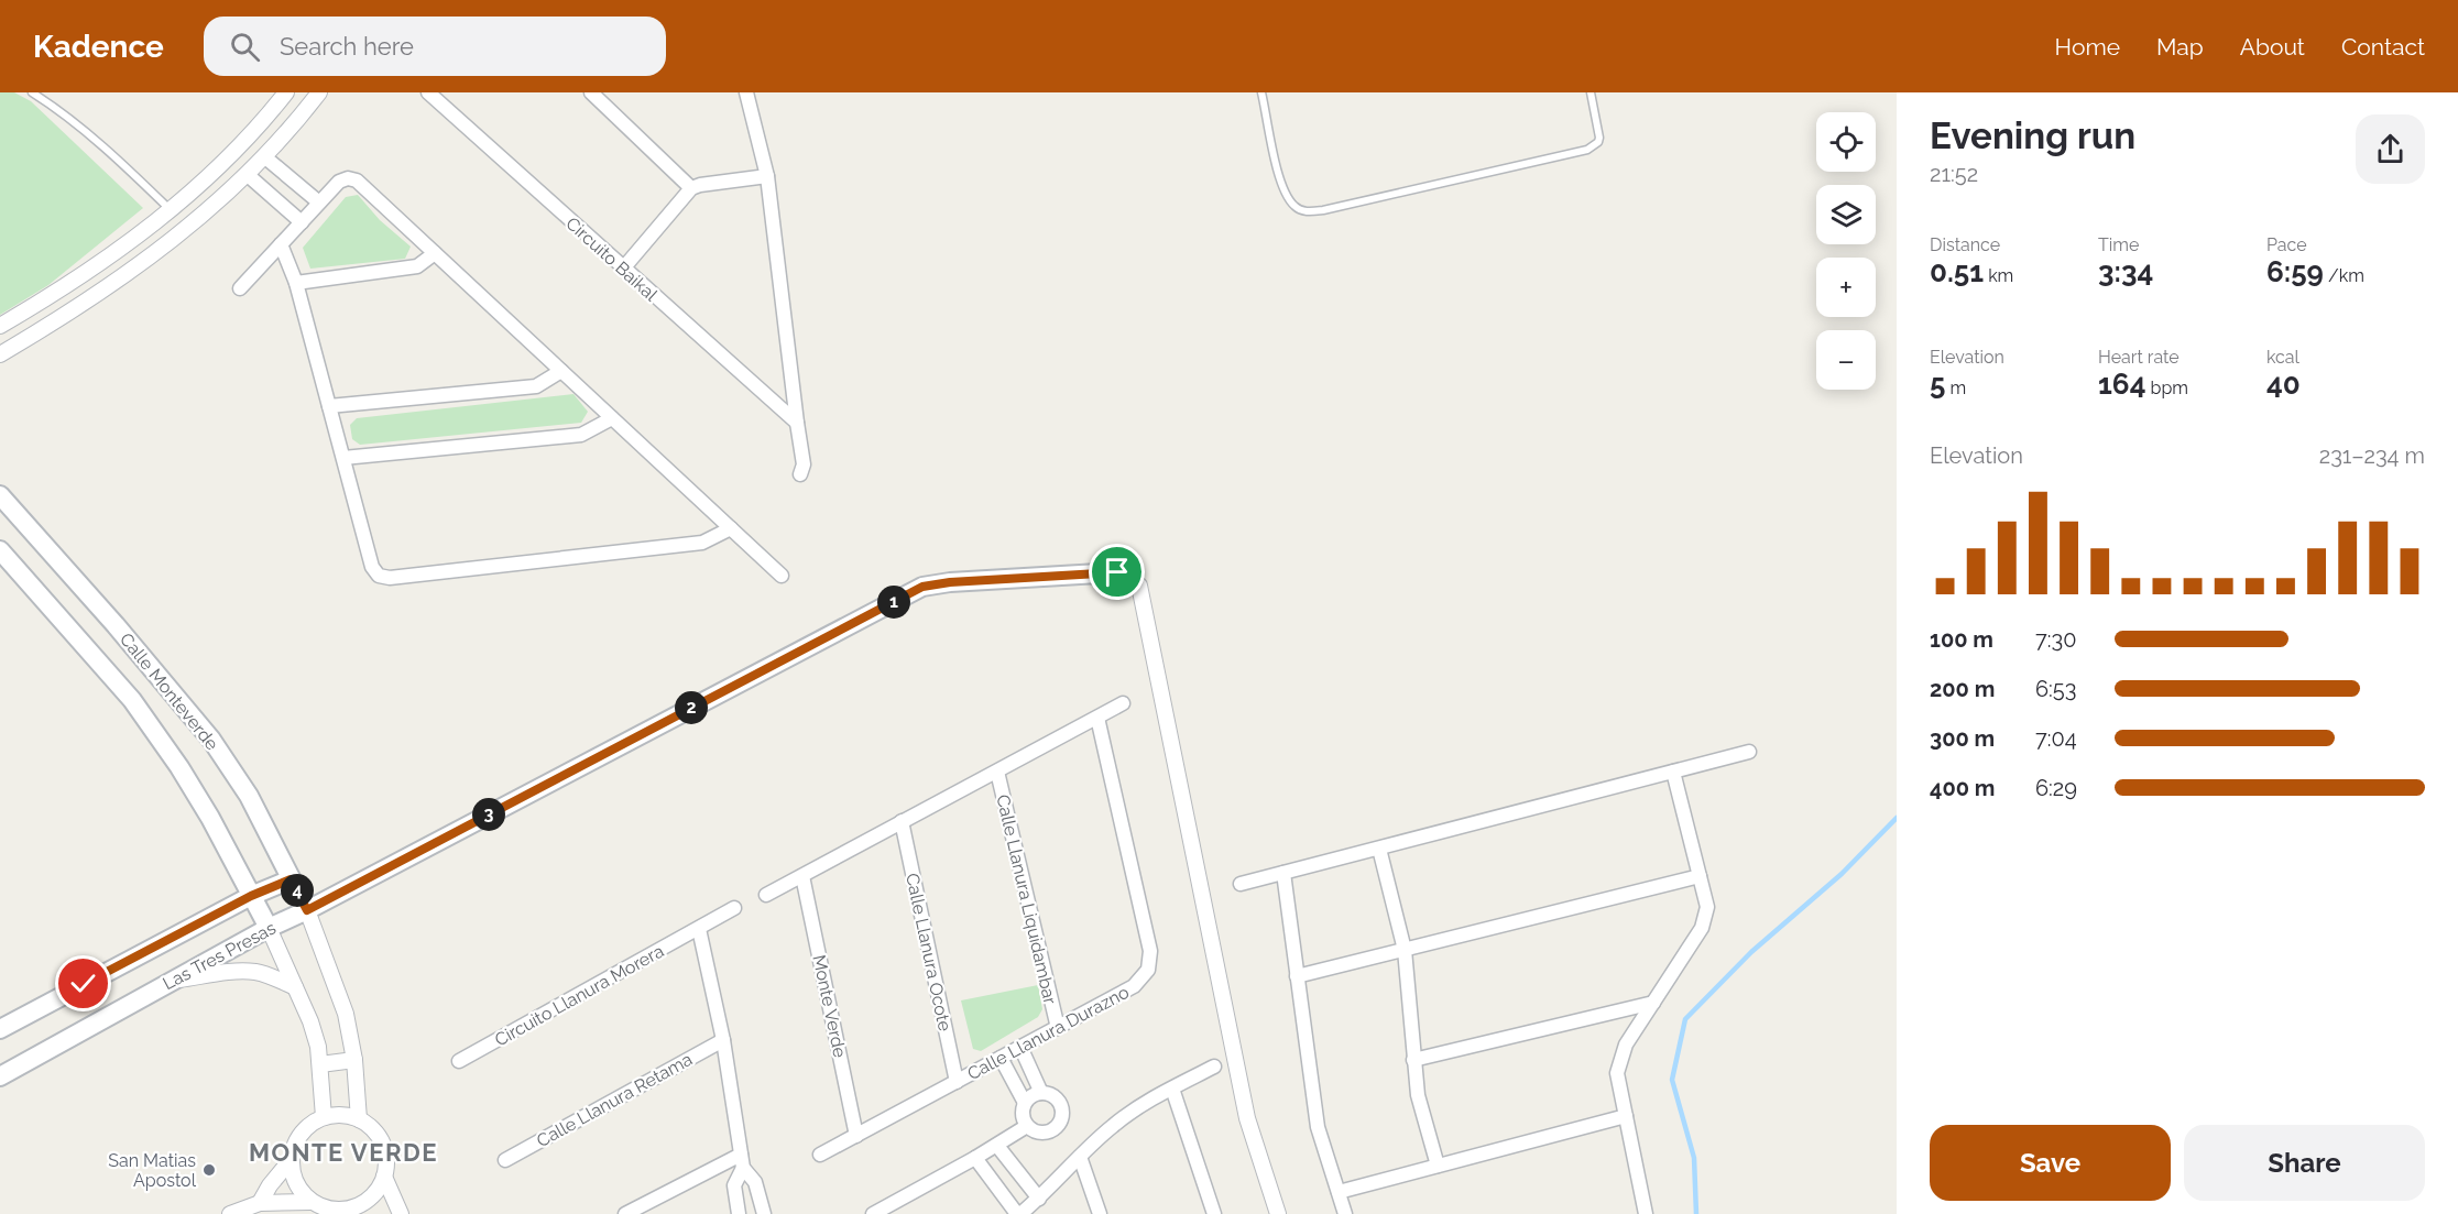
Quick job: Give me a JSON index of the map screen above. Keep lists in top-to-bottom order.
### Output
{
  "streets": {
    "main road": ["Calle Monteverde", "Las Tres Presas"],
    "street": [
      "Circuito Baikal",
      "Calle Llanura Liquidambar",
      "Calle Llanura Ocote",
      "Circuito Llanura Morera",
      "Monte Verde",
      "Calle Llanura Durazno",
      "Calle Llanura Retama"
    ]
  },
  "crossings": [
    ["Calle Monteverde", "Las Tres Presas"],
    ["Calle Llanura Liquidambar", "Calle Llanura Durazno"],
    ["Calle Llanura Ocote", "Calle Llanura Durazno"],
    ["Monte Verde", "Calle Llanura Durazno"]
  ],
  "districts": ["MONTE VERDE"],
  "places": ["San Matias Apostol"],
  "page": {
    "header": "Kadence",
    "search": "Search here",
    "nav": [
      "Home",
      "Map",
      "About",
      "Contact"
    ],
    "heading": ["Evening run", "21:52"],
    "map_buttons": ["+", "−"],
    "stats": [
      ["Distance", "0.51 km"],
      ["Time", "3:34"],
      ["Pace", "6:59 /km"],
      ["Elevation", "5 m"],
      ["Heart rate", "164 bpm"],
      ["kcal", "40"]
    ],
    "chart": ["Elevation", "231–234 m"],
    "pins": [
      "1",
      "2",
      "3",
      "4"
    ],
    "list": [
      {
        "name": "100 m",
        "note": "7:30"
      },
      {
        "name": "200 m",
        "note": "6:53"
      },
      {
        "name": "300 m",
        "note": "7:04"
      },
      {
        "name": "400 m",
        "note": "6:29"
      }
    ],
    "buttons": ["Save", "Share"]
  }
}
